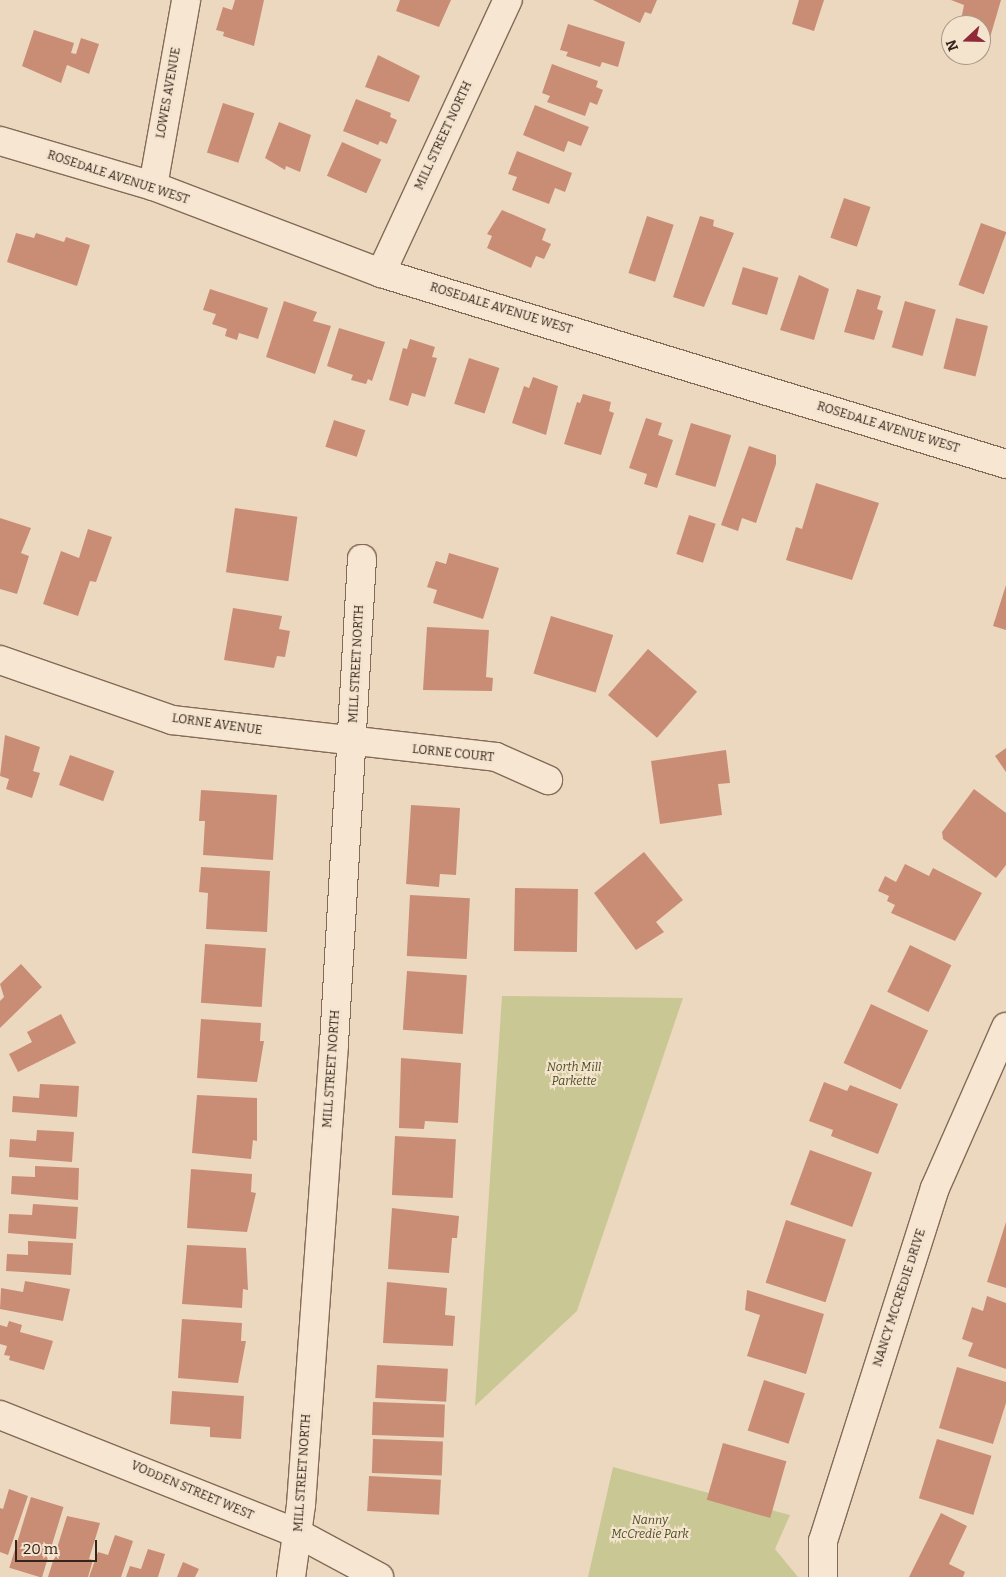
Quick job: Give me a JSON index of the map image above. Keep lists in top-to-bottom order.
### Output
{
  "streets": {
    "street": [
      "LOWES AVENUE",
      "MILL STREET NORTH",
      "ROSEDALE AVENUE WEST",
      "LORNE AVENUE",
      "LORNE COURT",
      "NANCY MCCREDIE DRIVE",
      "VODDEN STREET WEST"
    ]
  },
  "crossings": [
    ["LOWES AVENUE", "ROSEDALE AVENUE WEST"],
    ["MILL STREET NORTH", "ROSEDALE AVENUE WEST"],
    ["MILL STREET NORTH", "LORNE AVENUE"],
    ["MILL STREET NORTH", "LORNE COURT"],
    ["MILL STREET NORTH", "VODDEN STREET WEST"],
    ["LORNE AVENUE", "LORNE COURT"]
  ],
  "parks": ["North Mill Parkette", "Nanny McCredie Park"],
  "scale_bar": "20 m",
  "north": "left"
}
